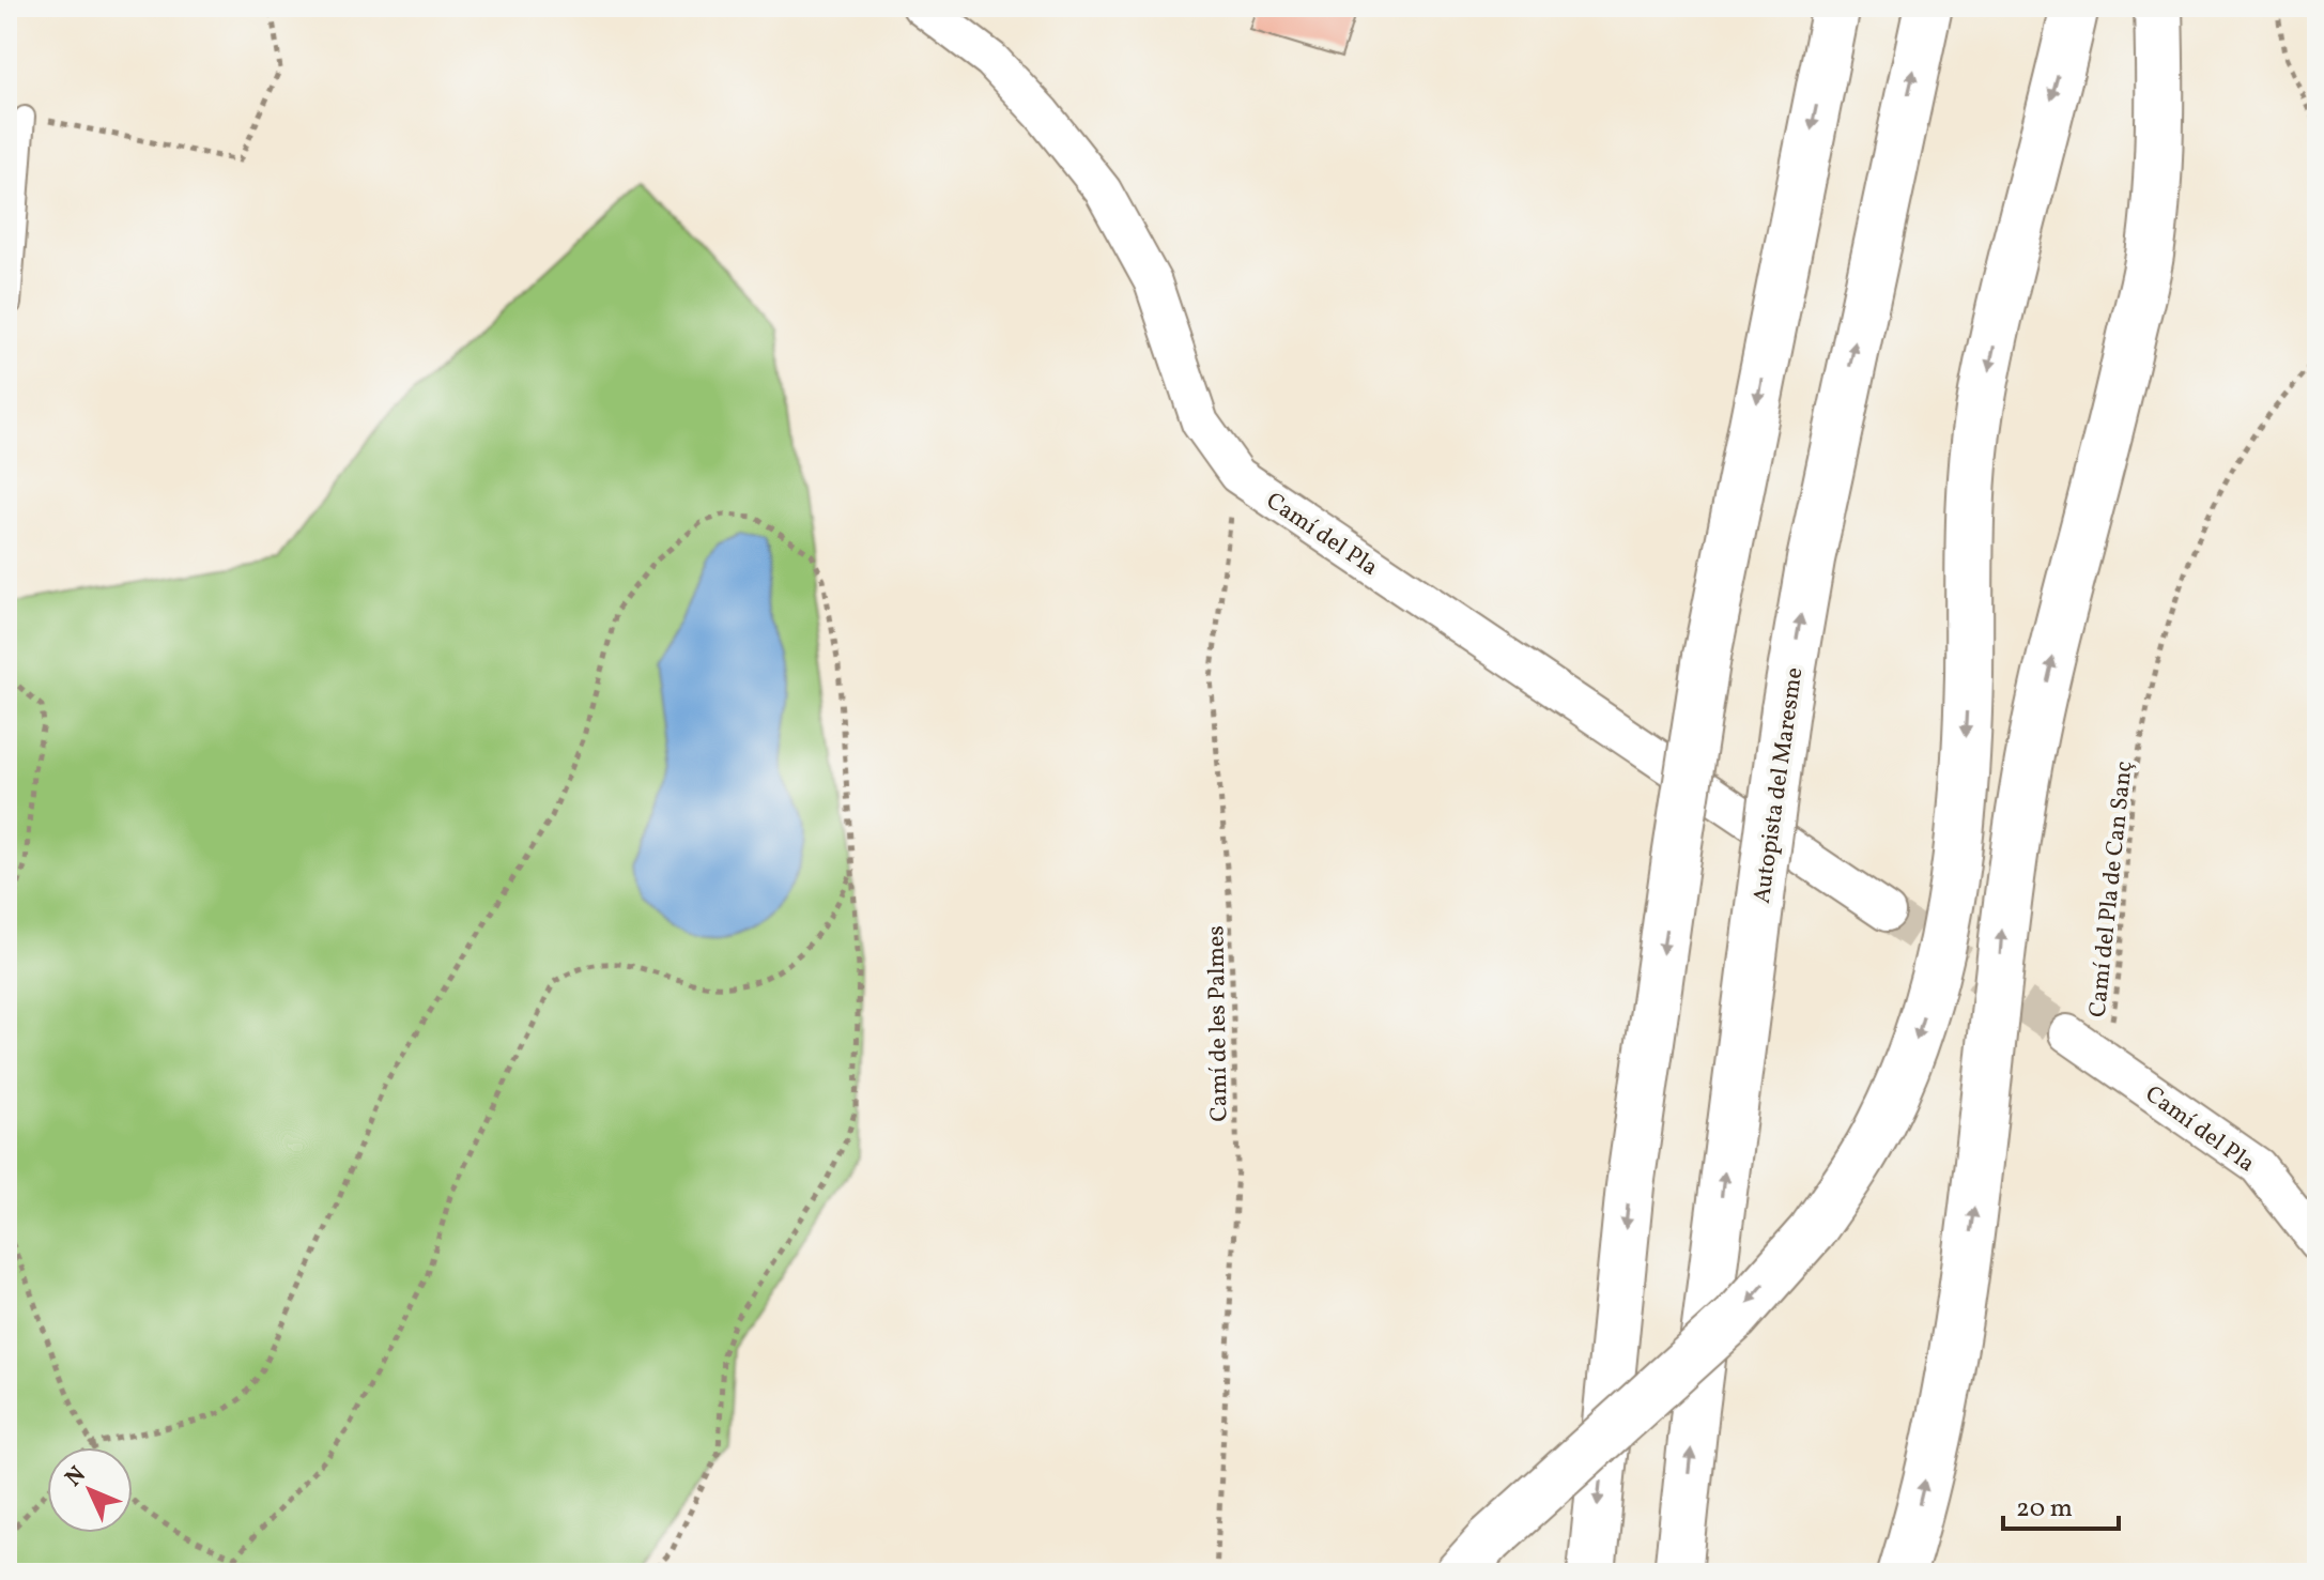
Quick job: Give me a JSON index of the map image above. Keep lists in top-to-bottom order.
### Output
{
  "streets": {
    "highway": ["Autopista del Maresme"],
    "street": ["Camí del Pla"],
    "path": ["Camí del Pla de Can Sanç", "Camí de les Palmes"]
  },
  "crossings": [
    ["Camí del Pla", "Camí del Pla de Can Sanç"],
    ["Camí del Pla", "Camí de les Palmes"]
  ],
  "scale_bar": "20 m",
  "north": "top left"
}
